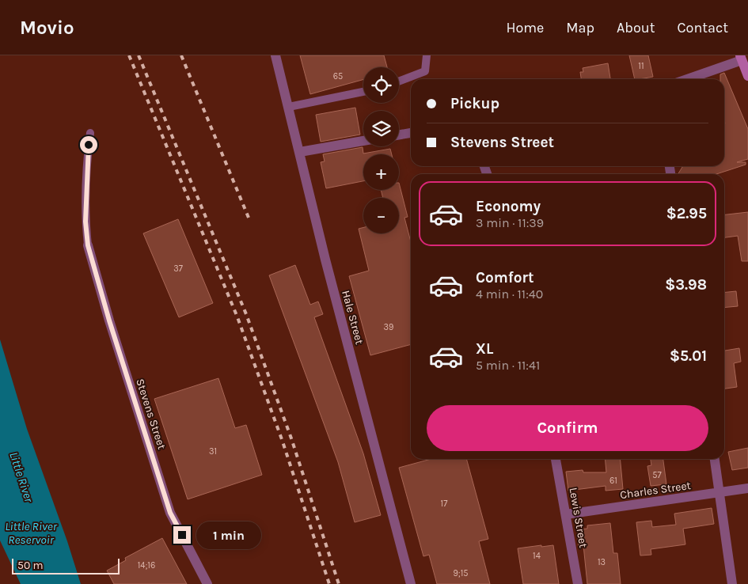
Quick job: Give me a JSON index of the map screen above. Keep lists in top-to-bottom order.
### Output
{
  "streets": {
    "street": [
      "Hale Street",
      "Stevens Street",
      "Charles Street",
      "Lewis Street"
    ]
  },
  "crossings": [
    ["Charles Street", "Lewis Street"]
  ],
  "water": ["Little River", "Little River Reservoir"],
  "house_numbers": [
    "11",
    "65",
    "37",
    "39",
    "31",
    "57",
    "61",
    "17",
    "14",
    "13",
    "14;16",
    "9;15"
  ],
  "scale_bar": "50 m",
  "page": {
    "header": "Movio",
    "nav": [
      "Home",
      "Map",
      "About",
      "Contact"
    ],
    "map_buttons": ["+", "−"],
    "banner": ["Pickup", "Stevens Street"],
    "list": [
      {
        "name": "Economy",
        "note": "3 min · 11:39",
        "value": "$2.95"
      },
      {
        "name": "Comfort",
        "note": "4 min · 11:40",
        "value": "$3.98"
      },
      {
        "name": "XL",
        "note": "5 min · 11:41",
        "value": "$5.01"
      }
    ],
    "buttons": "Confirm",
    "bubble": "1 min",
    "scale": "50 m"
  }
}
